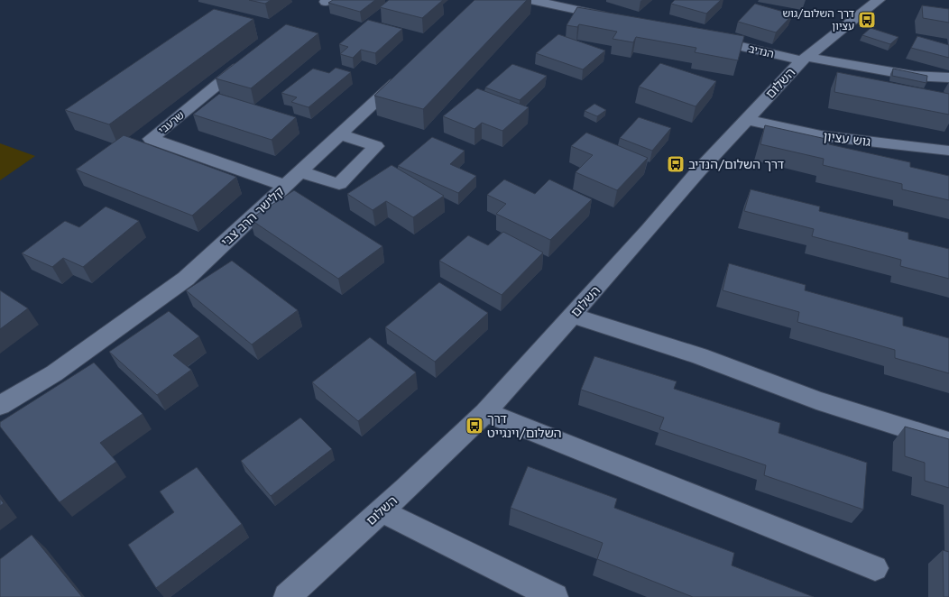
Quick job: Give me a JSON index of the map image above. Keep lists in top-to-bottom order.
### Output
{
  "streets": {
    "street": [
      "הנדיב",
      "השלום",
      "שרעבי",
      "גוש עציון",
      "קלישר הרב צבי"
    ]
  },
  "crossings": [
    ["הנדיב", "השלום"],
    ["השלום", "גוש עציון"],
    ["שרעבי", "קלישר הרב צבי"]
  ],
  "places": {
    "bus stop": ["דרך השלום/גוש עציון", "דרך השלום/הנדיב", "דרך השלום/וינגייט"]
  }
}
